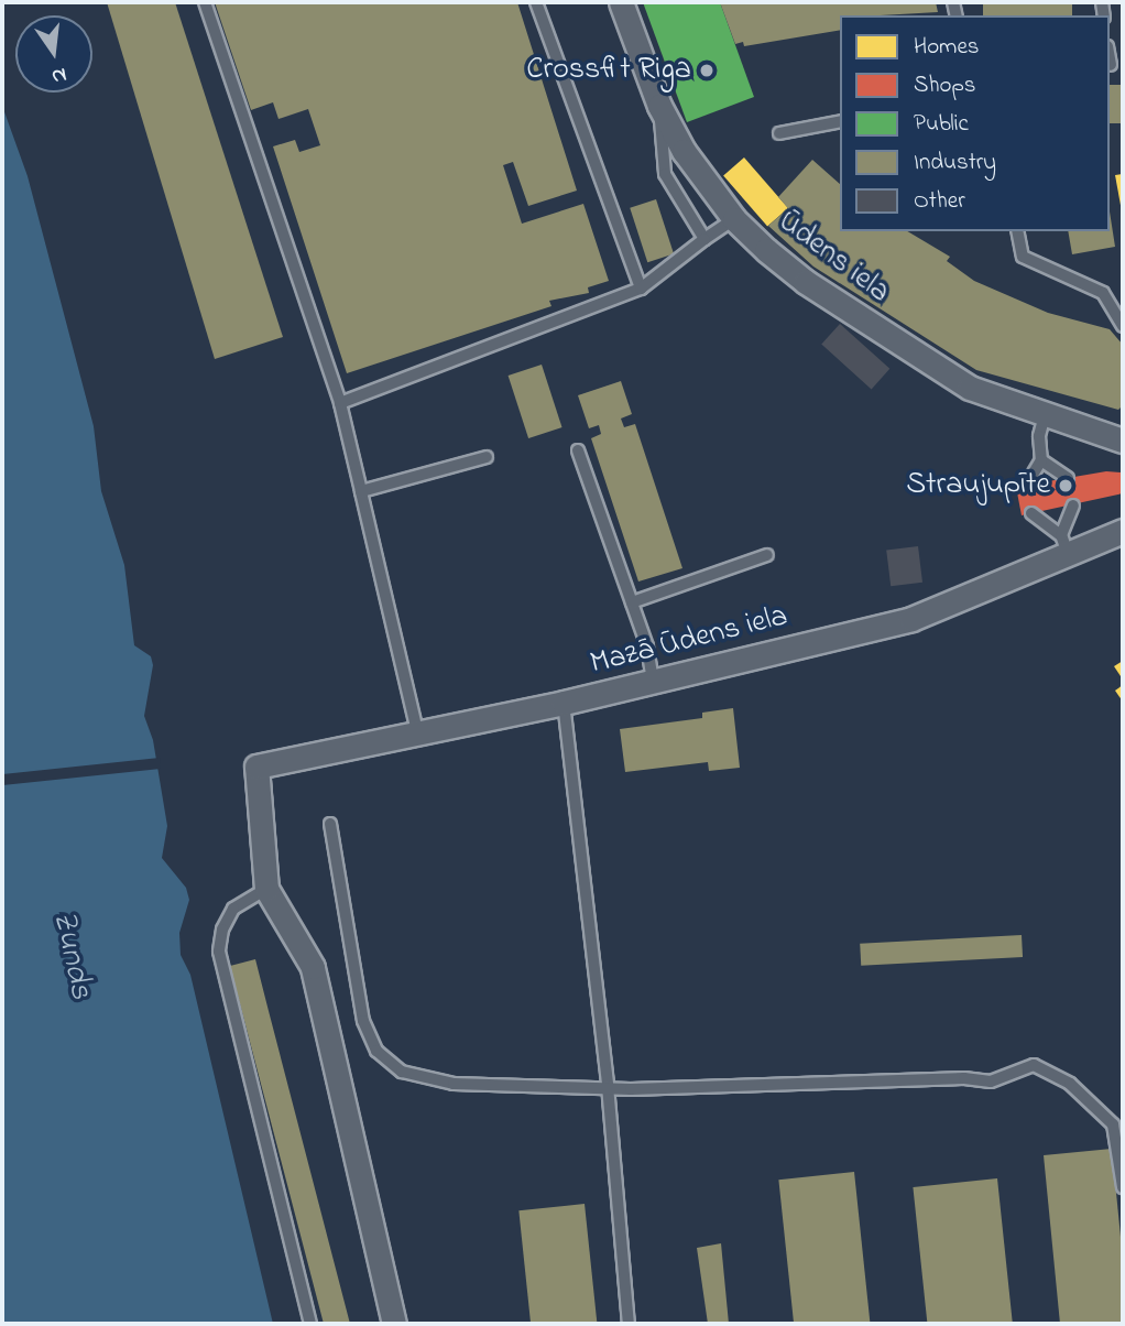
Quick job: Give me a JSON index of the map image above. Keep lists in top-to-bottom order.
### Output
{
  "streets": {
    "street": ["Ūdens iela", "Mazā Ūdens iela"]
  },
  "water": ["Zunds"],
  "places": ["Crossfit Riga", "Straujupīte"],
  "legend": [
    "Homes",
    "Shops",
    "Public",
    "Industry",
    "Other"
  ],
  "north": "bottom"
}
